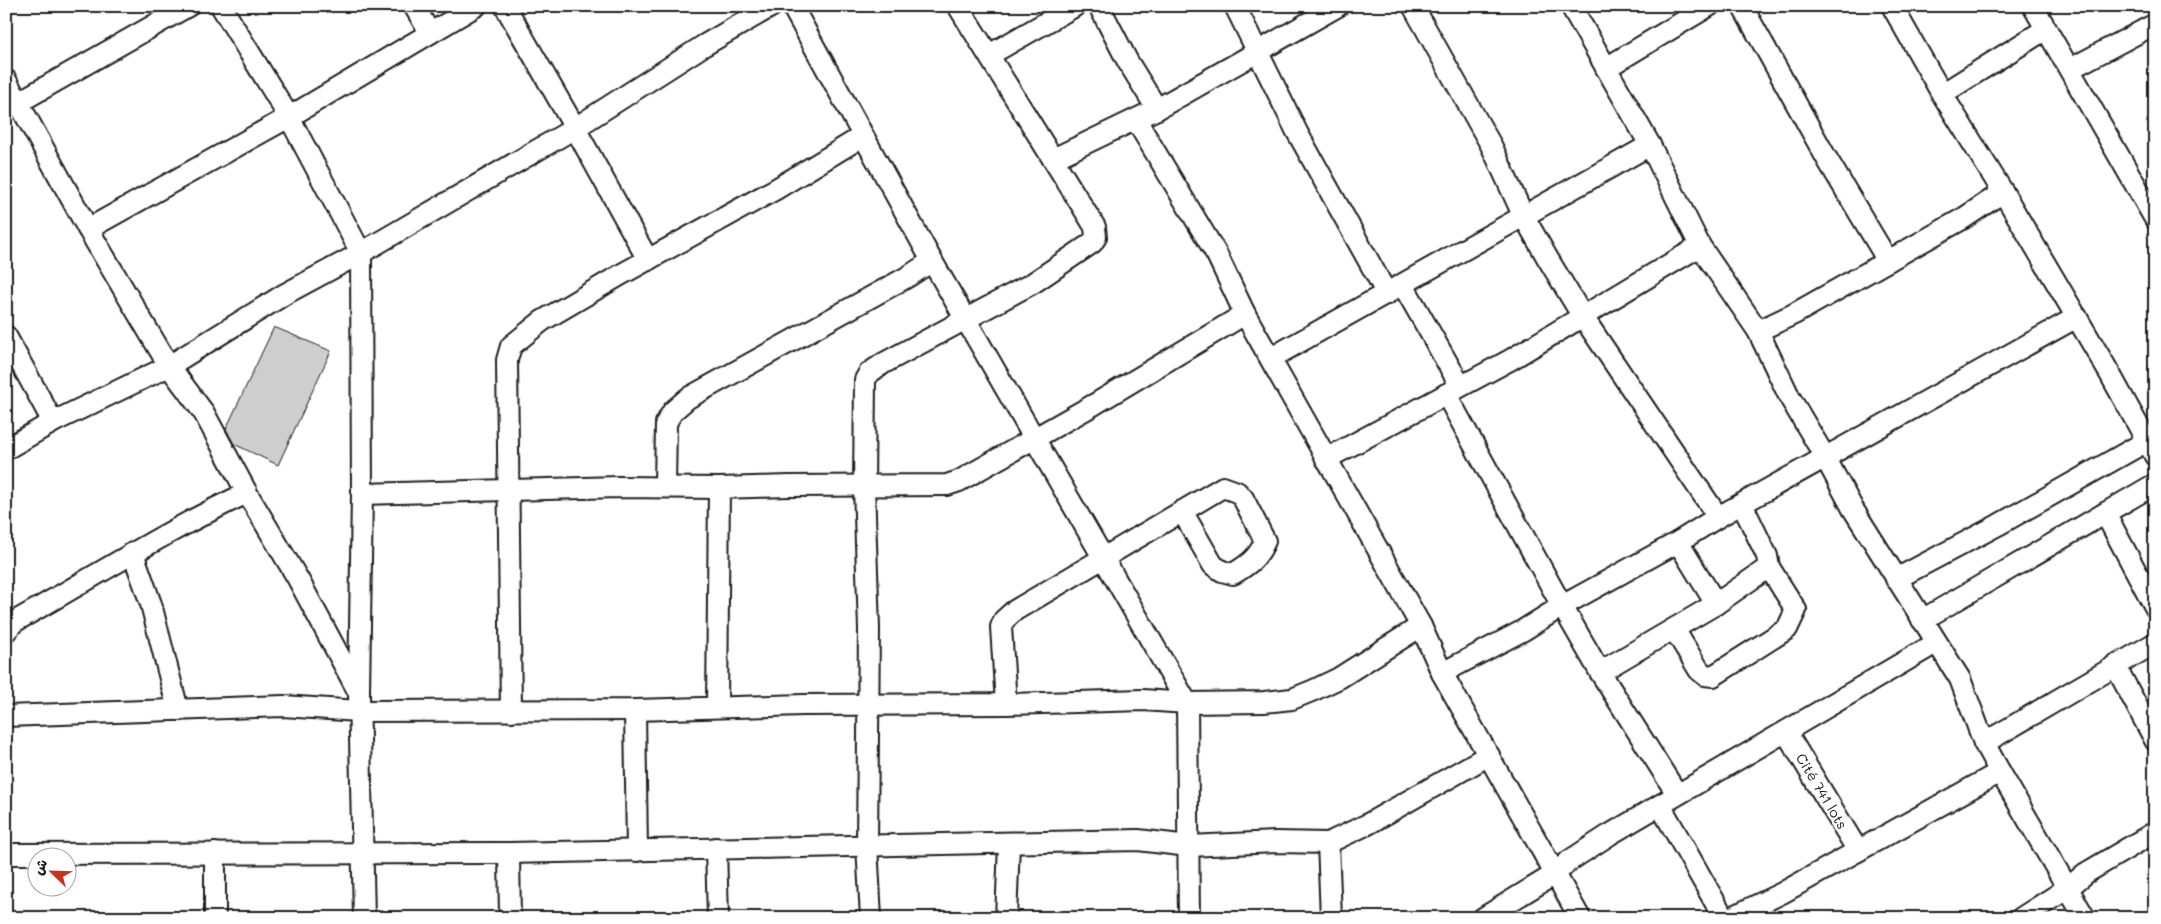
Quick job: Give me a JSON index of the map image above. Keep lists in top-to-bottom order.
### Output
{
  "streets": {
    "street": ["Cité 741 lots"]
  },
  "north": "top left"
}
